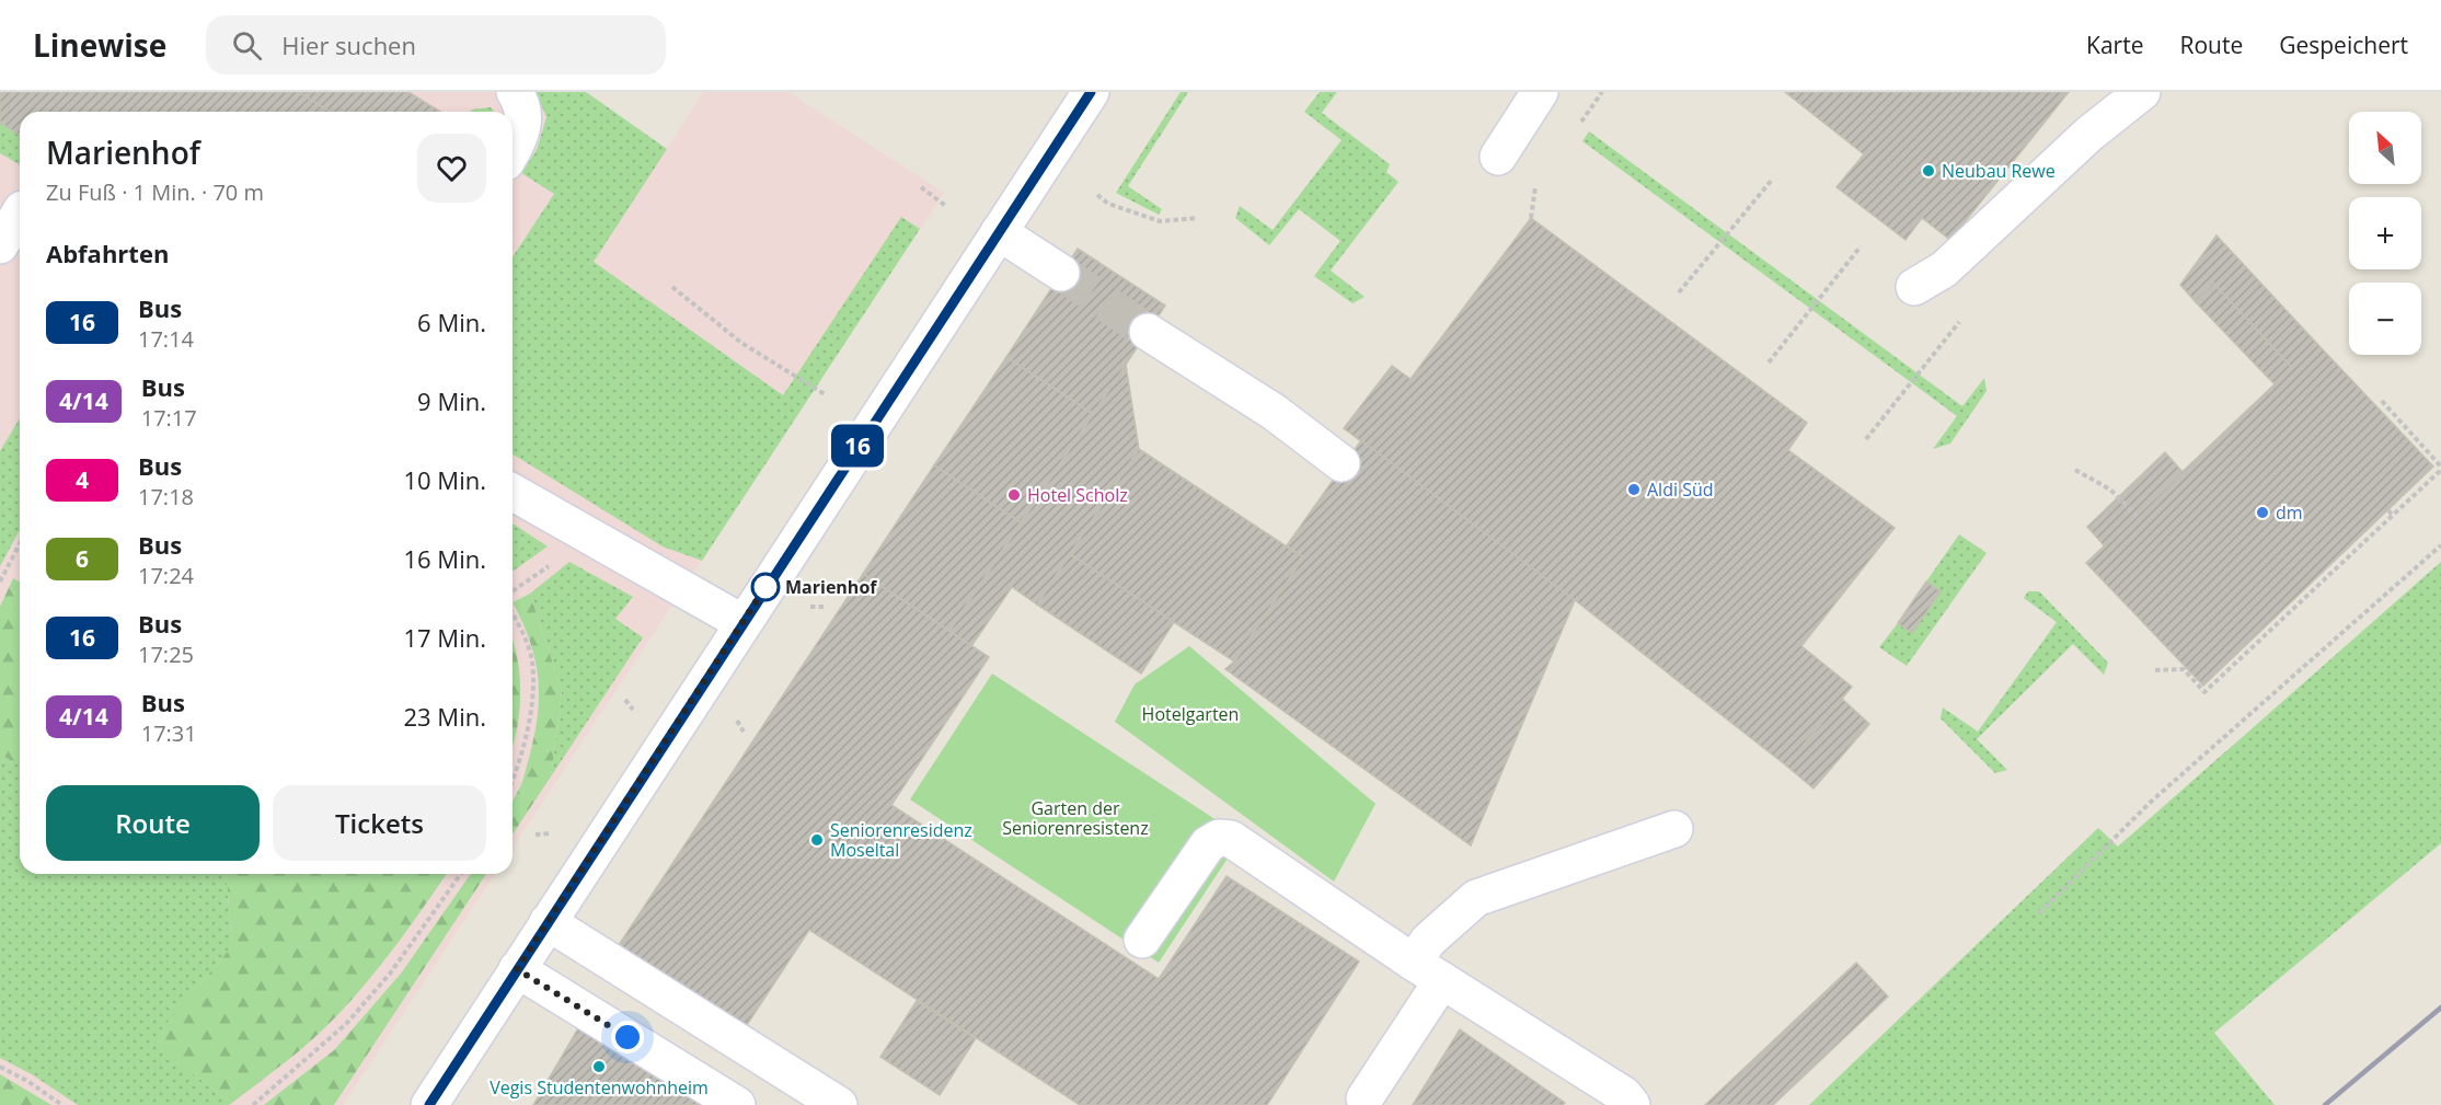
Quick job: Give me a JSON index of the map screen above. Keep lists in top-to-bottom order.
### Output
{
  "parks": ["Hotelgarten", "Garten der Seniorenresistenz"],
  "places": [
    "Neubau Rewe",
    "Aldi Süd",
    "Hotel Scholz",
    "dm",
    "Marienhof",
    "Seniorenresidenz Moseltal",
    "Vegis Studentenwohnheim"
  ],
  "lines": ["bus line 16"],
  "north": "top left",
  "page": {
    "header": "Linewise",
    "search": "Hier suchen",
    "nav": ["Karte", "Route", "Gespeichert"],
    "on_map": "16",
    "map_buttons": ["+", "−"],
    "heading": [
      ["Marienhof", "Zu Fuß · 1 Min. · 70 m"],
      "Abfahrten"
    ],
    "list": [
      {
        "mark": "16",
        "name": "Bus",
        "note": "17:14",
        "value": "6 Min."
      },
      {
        "mark": "4/14",
        "name": "Bus",
        "note": "17:17",
        "value": "9 Min."
      },
      {
        "mark": "4",
        "name": "Bus",
        "note": "17:18",
        "value": "10 Min."
      },
      {
        "mark": "6",
        "name": "Bus",
        "note": "17:24",
        "value": "16 Min."
      },
      {
        "mark": "16",
        "name": "Bus",
        "note": "17:25",
        "value": "17 Min."
      },
      {
        "mark": "4/14",
        "name": "Bus",
        "note": "17:31",
        "value": "23 Min."
      }
    ],
    "buttons": ["Route", "Tickets"]
  }
}
